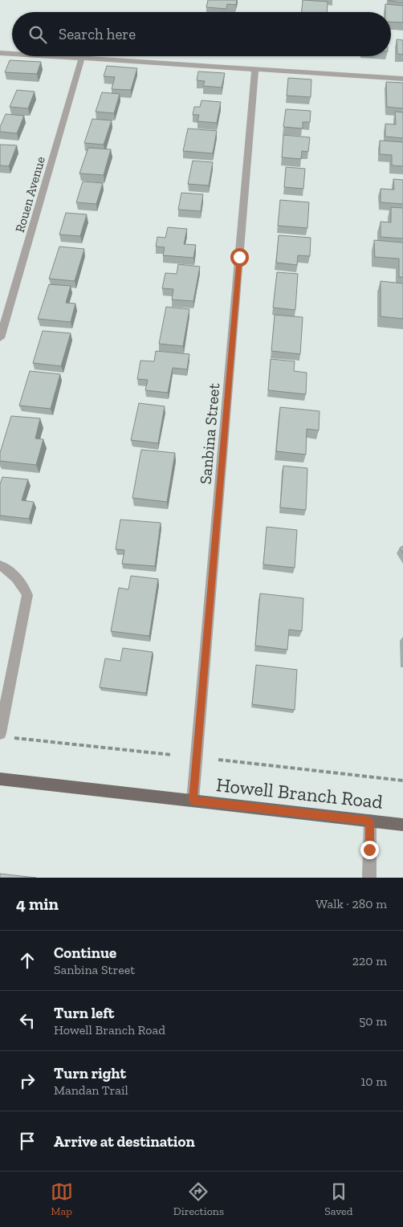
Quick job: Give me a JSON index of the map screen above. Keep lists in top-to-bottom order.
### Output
{
  "streets": {
    "main road": ["Howell Branch Road"],
    "street": ["Rouen Avenue", "Sanbina Street"]
  },
  "crossings": [
    ["Sanbina Street", "Howell Branch Road"]
  ],
  "page": {
    "search": "Search here",
    "heading": ["4 min", "Walk · 280 m"],
    "list": [
      ["Continue", "Sanbina Street", "220 m"],
      ["Turn left", "Howell Branch Road", "50 m"],
      ["Turn right", "Mandan Trail", "10 m"],
      "Arrive at destination"
    ],
    "nav": ["Map", "Directions", "Saved"]
  }
}
